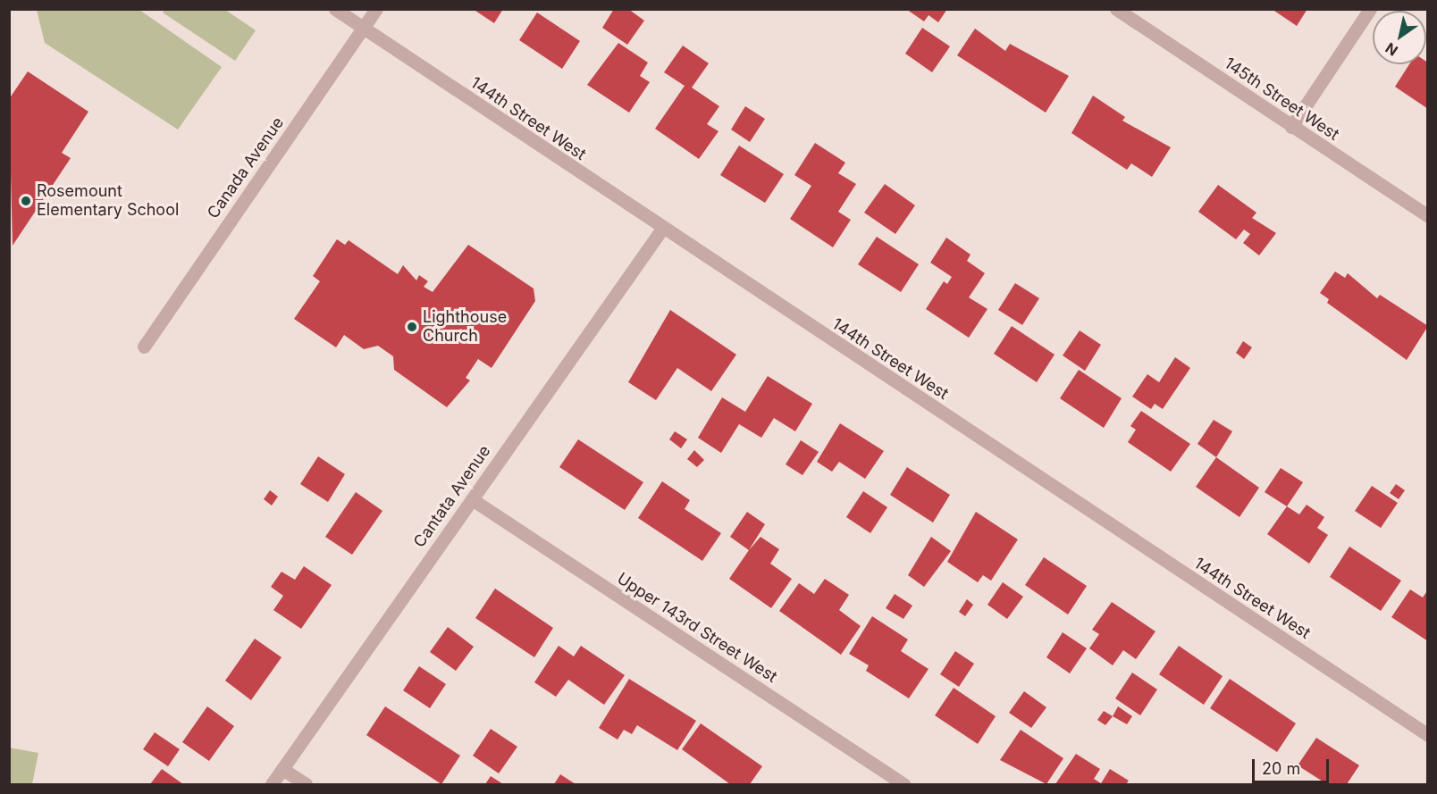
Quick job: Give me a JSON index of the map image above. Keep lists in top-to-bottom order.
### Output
{
  "streets": {
    "street": [
      "145th Street West",
      "144th Street West",
      "Canada Avenue",
      "Cantata Avenue",
      "Upper 143rd Street West"
    ]
  },
  "crossings": [
    ["144th Street West", "Canada Avenue"],
    ["144th Street West", "Cantata Avenue"],
    ["Cantata Avenue", "Upper 143rd Street West"]
  ],
  "places": ["Rosemount Elementary School", "Lighthouse Church"],
  "scale_bar": "20 m",
  "north": "bottom left"
}
